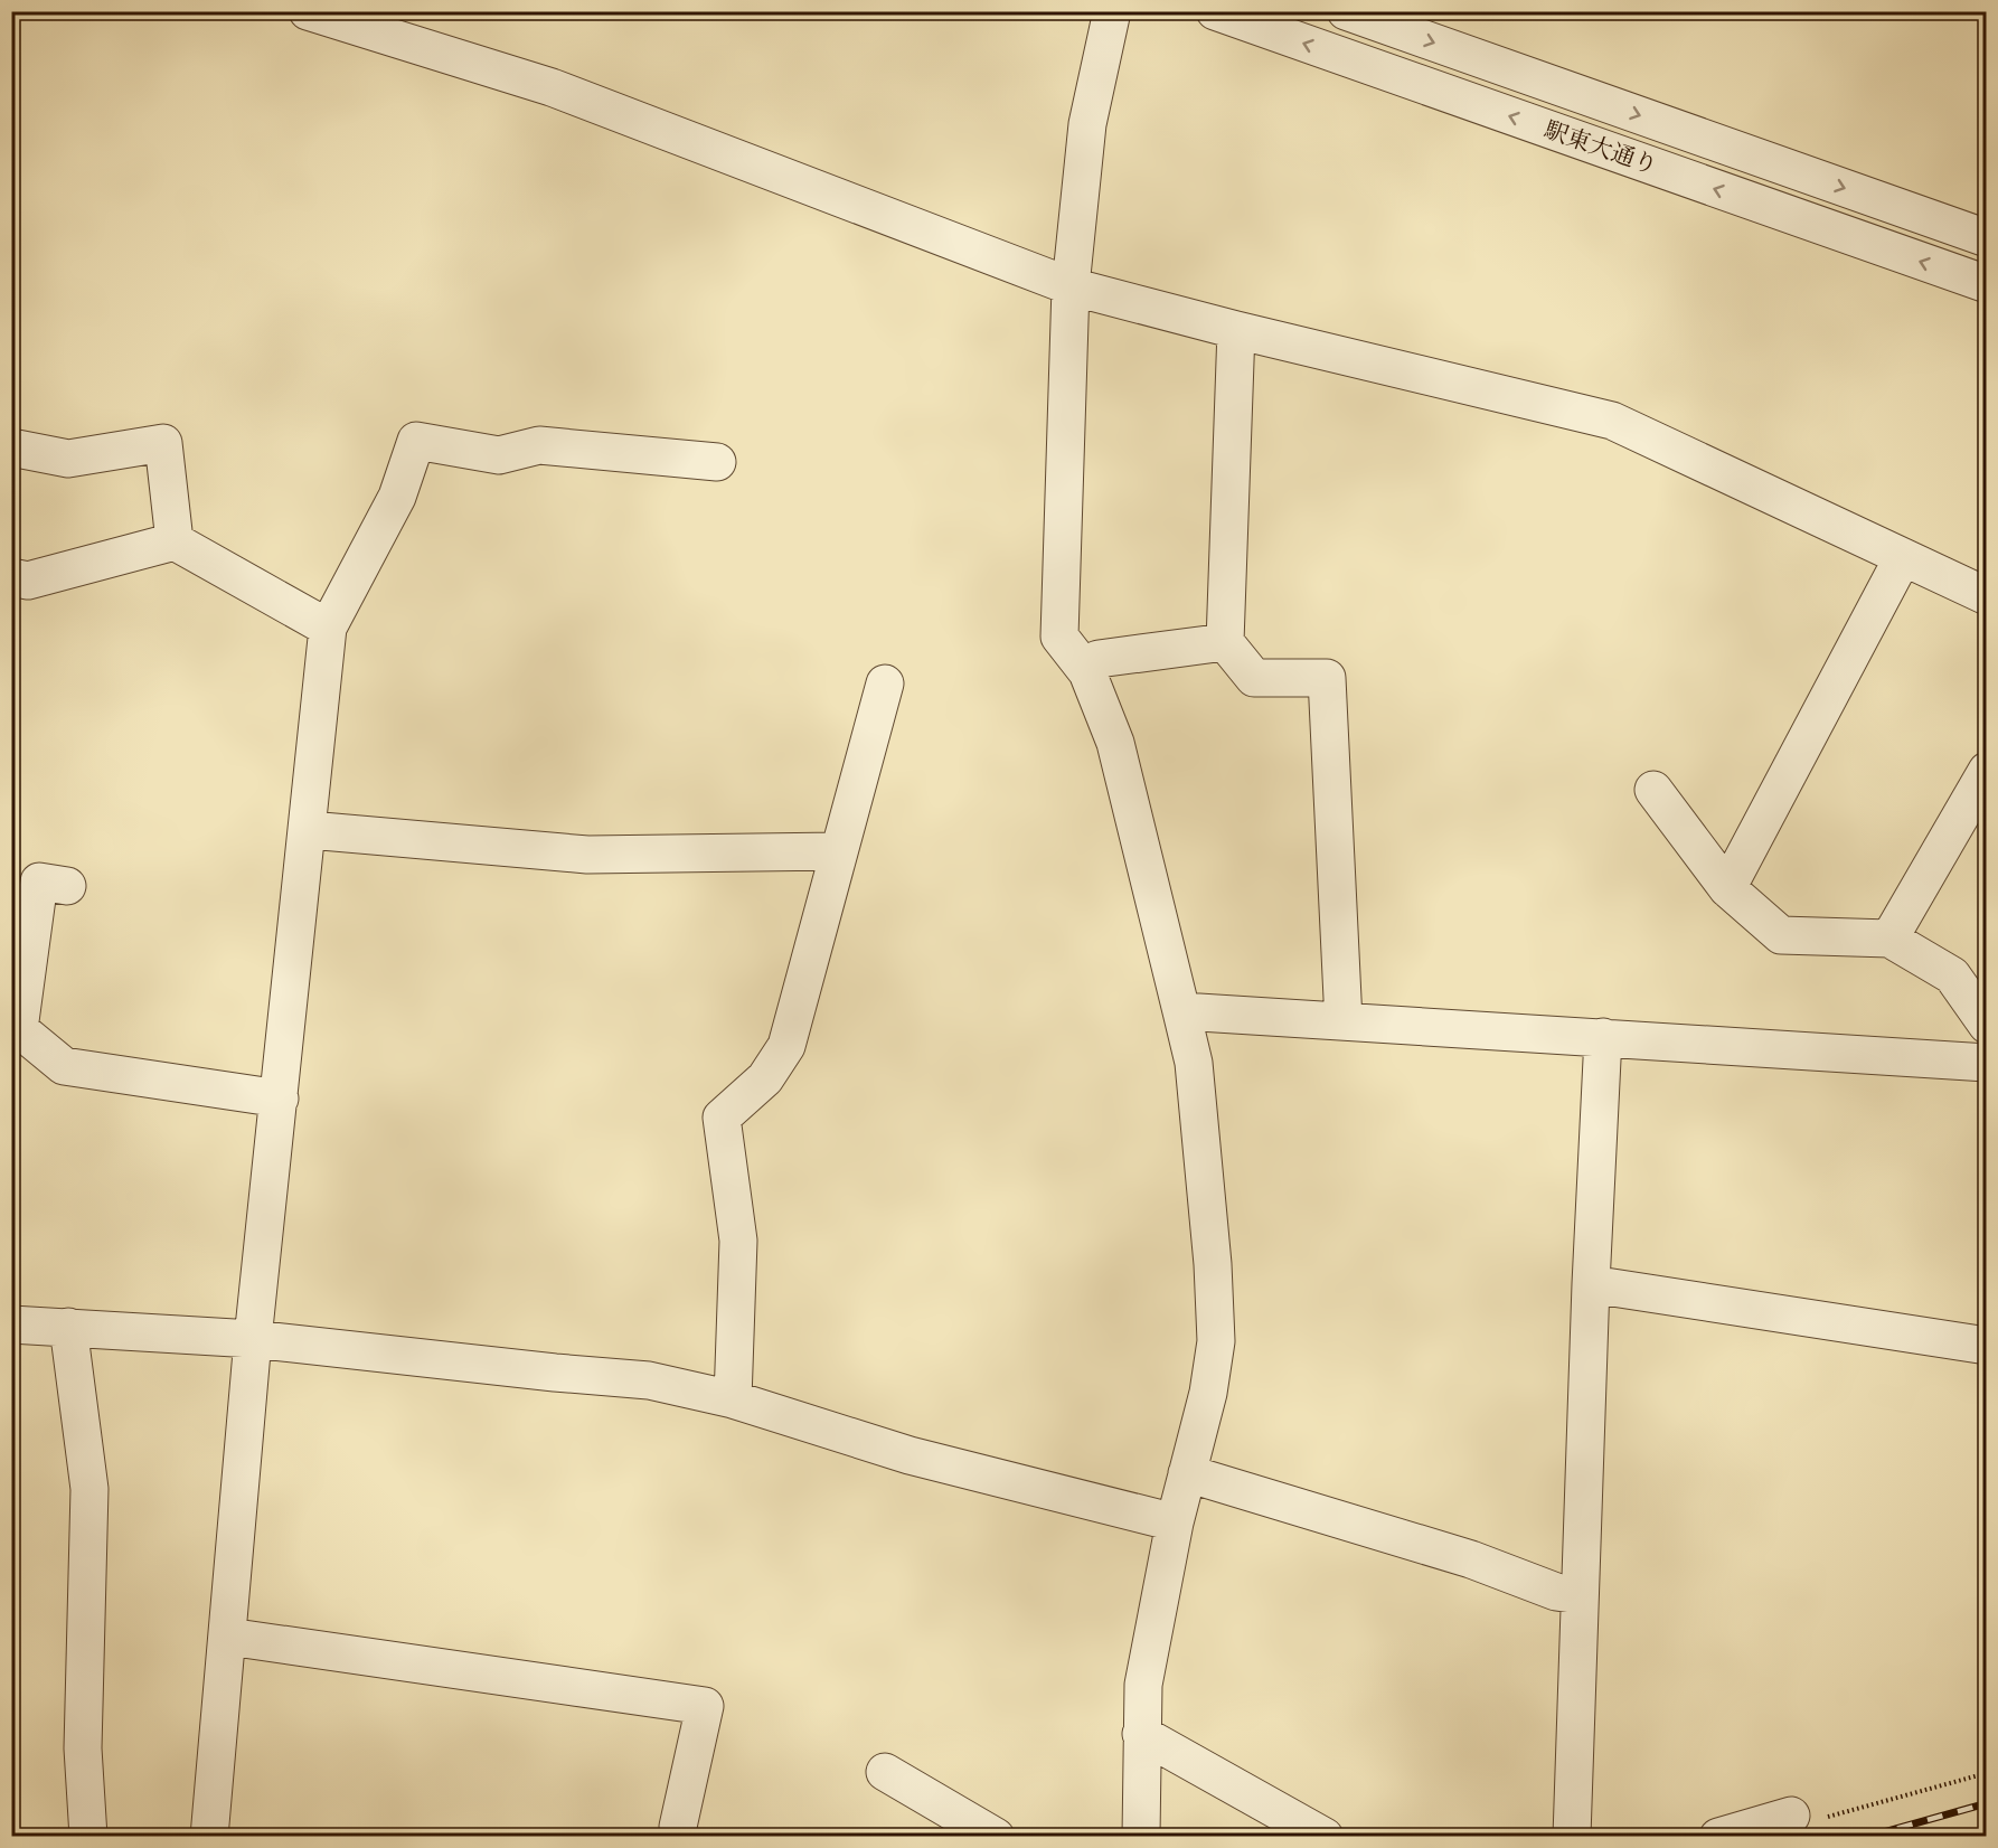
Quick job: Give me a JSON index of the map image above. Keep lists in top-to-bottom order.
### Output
{
  "streets": {
    "street": ["駅東大通り"]
  }
}
